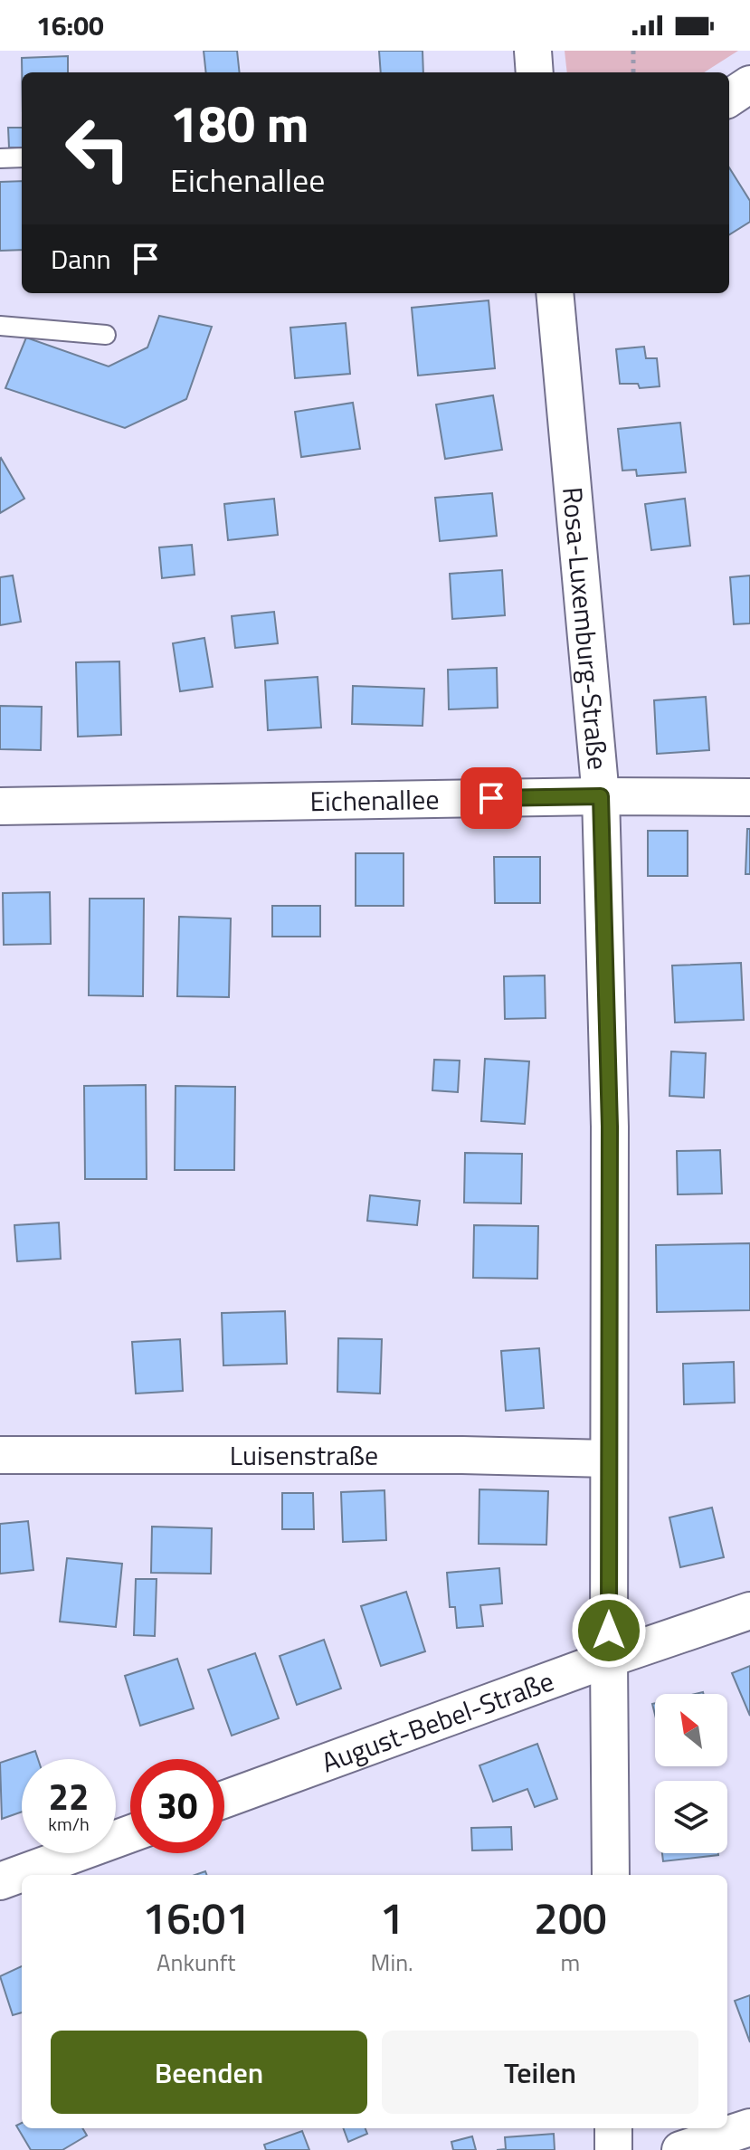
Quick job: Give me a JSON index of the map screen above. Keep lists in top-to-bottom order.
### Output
{
  "streets": {
    "street": [
      "Rosa-Luxemburg-Straße",
      "Eichenallee",
      "Luisenstraße",
      "August-Bebel-Straße"
    ]
  },
  "crossings": [
    ["Rosa-Luxemburg-Straße", "Eichenallee"],
    ["Rosa-Luxemburg-Straße", "Luisenstraße"],
    ["Rosa-Luxemburg-Straße", "August-Bebel-Straße"]
  ],
  "north": "top left",
  "page": {
    "status": "16:00",
    "turn": ["180 m", "Eichenallee"],
    "then": "Dann",
    "speed": "22 km/h",
    "limit": "30",
    "eta": [
      "16:01",
      "Ankunft",
      "1",
      "Min.",
      "200",
      "m"
    ],
    "buttons": ["Beenden", "Teilen"]
  }
}
